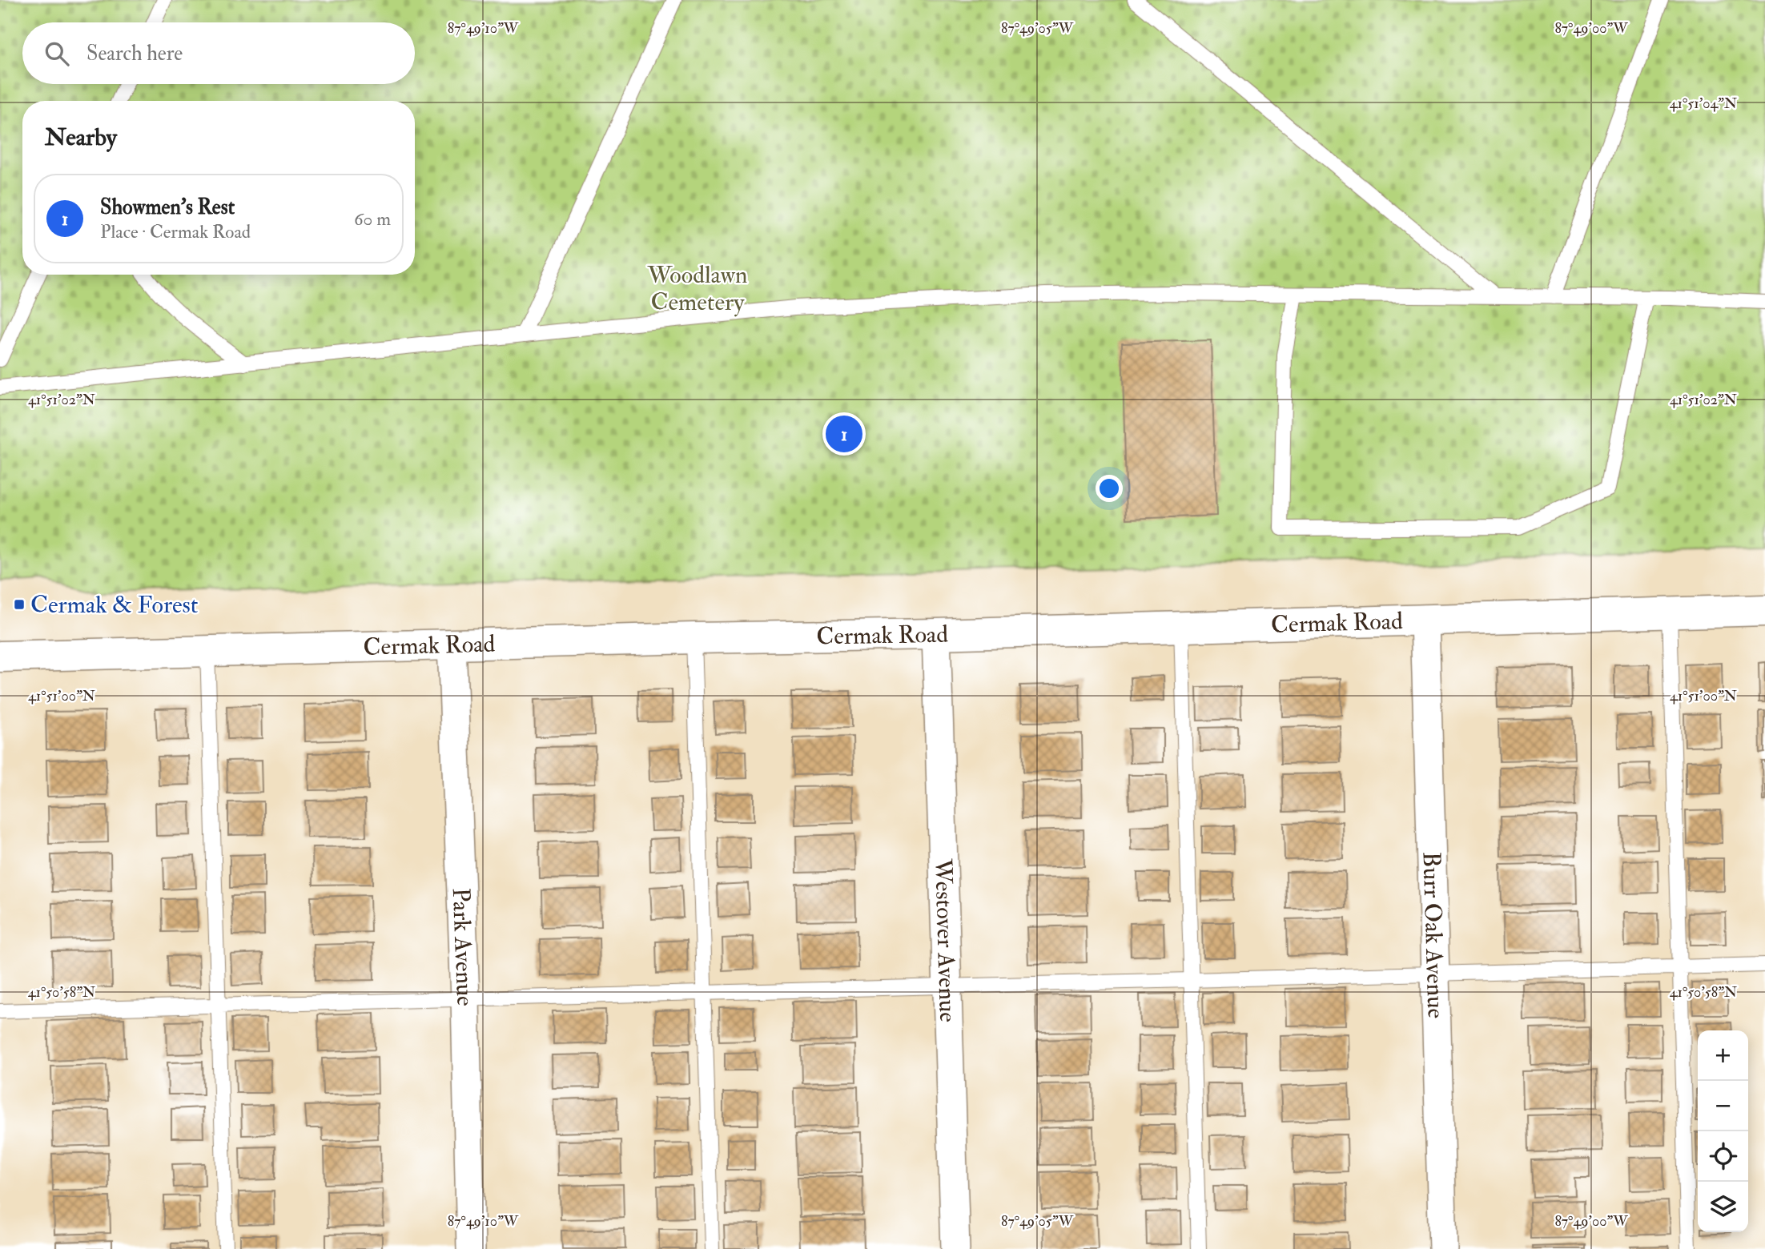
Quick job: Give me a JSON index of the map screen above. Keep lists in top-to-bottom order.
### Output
{
  "streets": {
    "main road": ["Cermak Road"],
    "street": ["Burr Oak Avenue", "Westover Avenue", "Park Avenue"]
  },
  "crossings": [
    ["Cermak Road", "Burr Oak Avenue"],
    ["Cermak Road", "Westover Avenue"],
    ["Cermak Road", "Park Avenue"]
  ],
  "parks": ["Woodlawn Cemetery"],
  "places": {
    "transit": ["Cermak & Forest"]
  },
  "page": {
    "search": "Search here",
    "heading": "Nearby",
    "list": [
      {
        "mark": "1",
        "name": "Showmen's Rest",
        "note": "Place · Cermak Road",
        "value": "60 m"
      }
    ],
    "pins": "1",
    "map_buttons": ["+", "−"]
  },
  "coordinates": [
    "87°49'10\"W",
    "87°49'05\"W",
    "87°49'00\"W",
    "41°51'04\"N",
    "41°51'02\"N",
    "41°51'00\"N",
    "41°50'58\"N"
  ]
}
